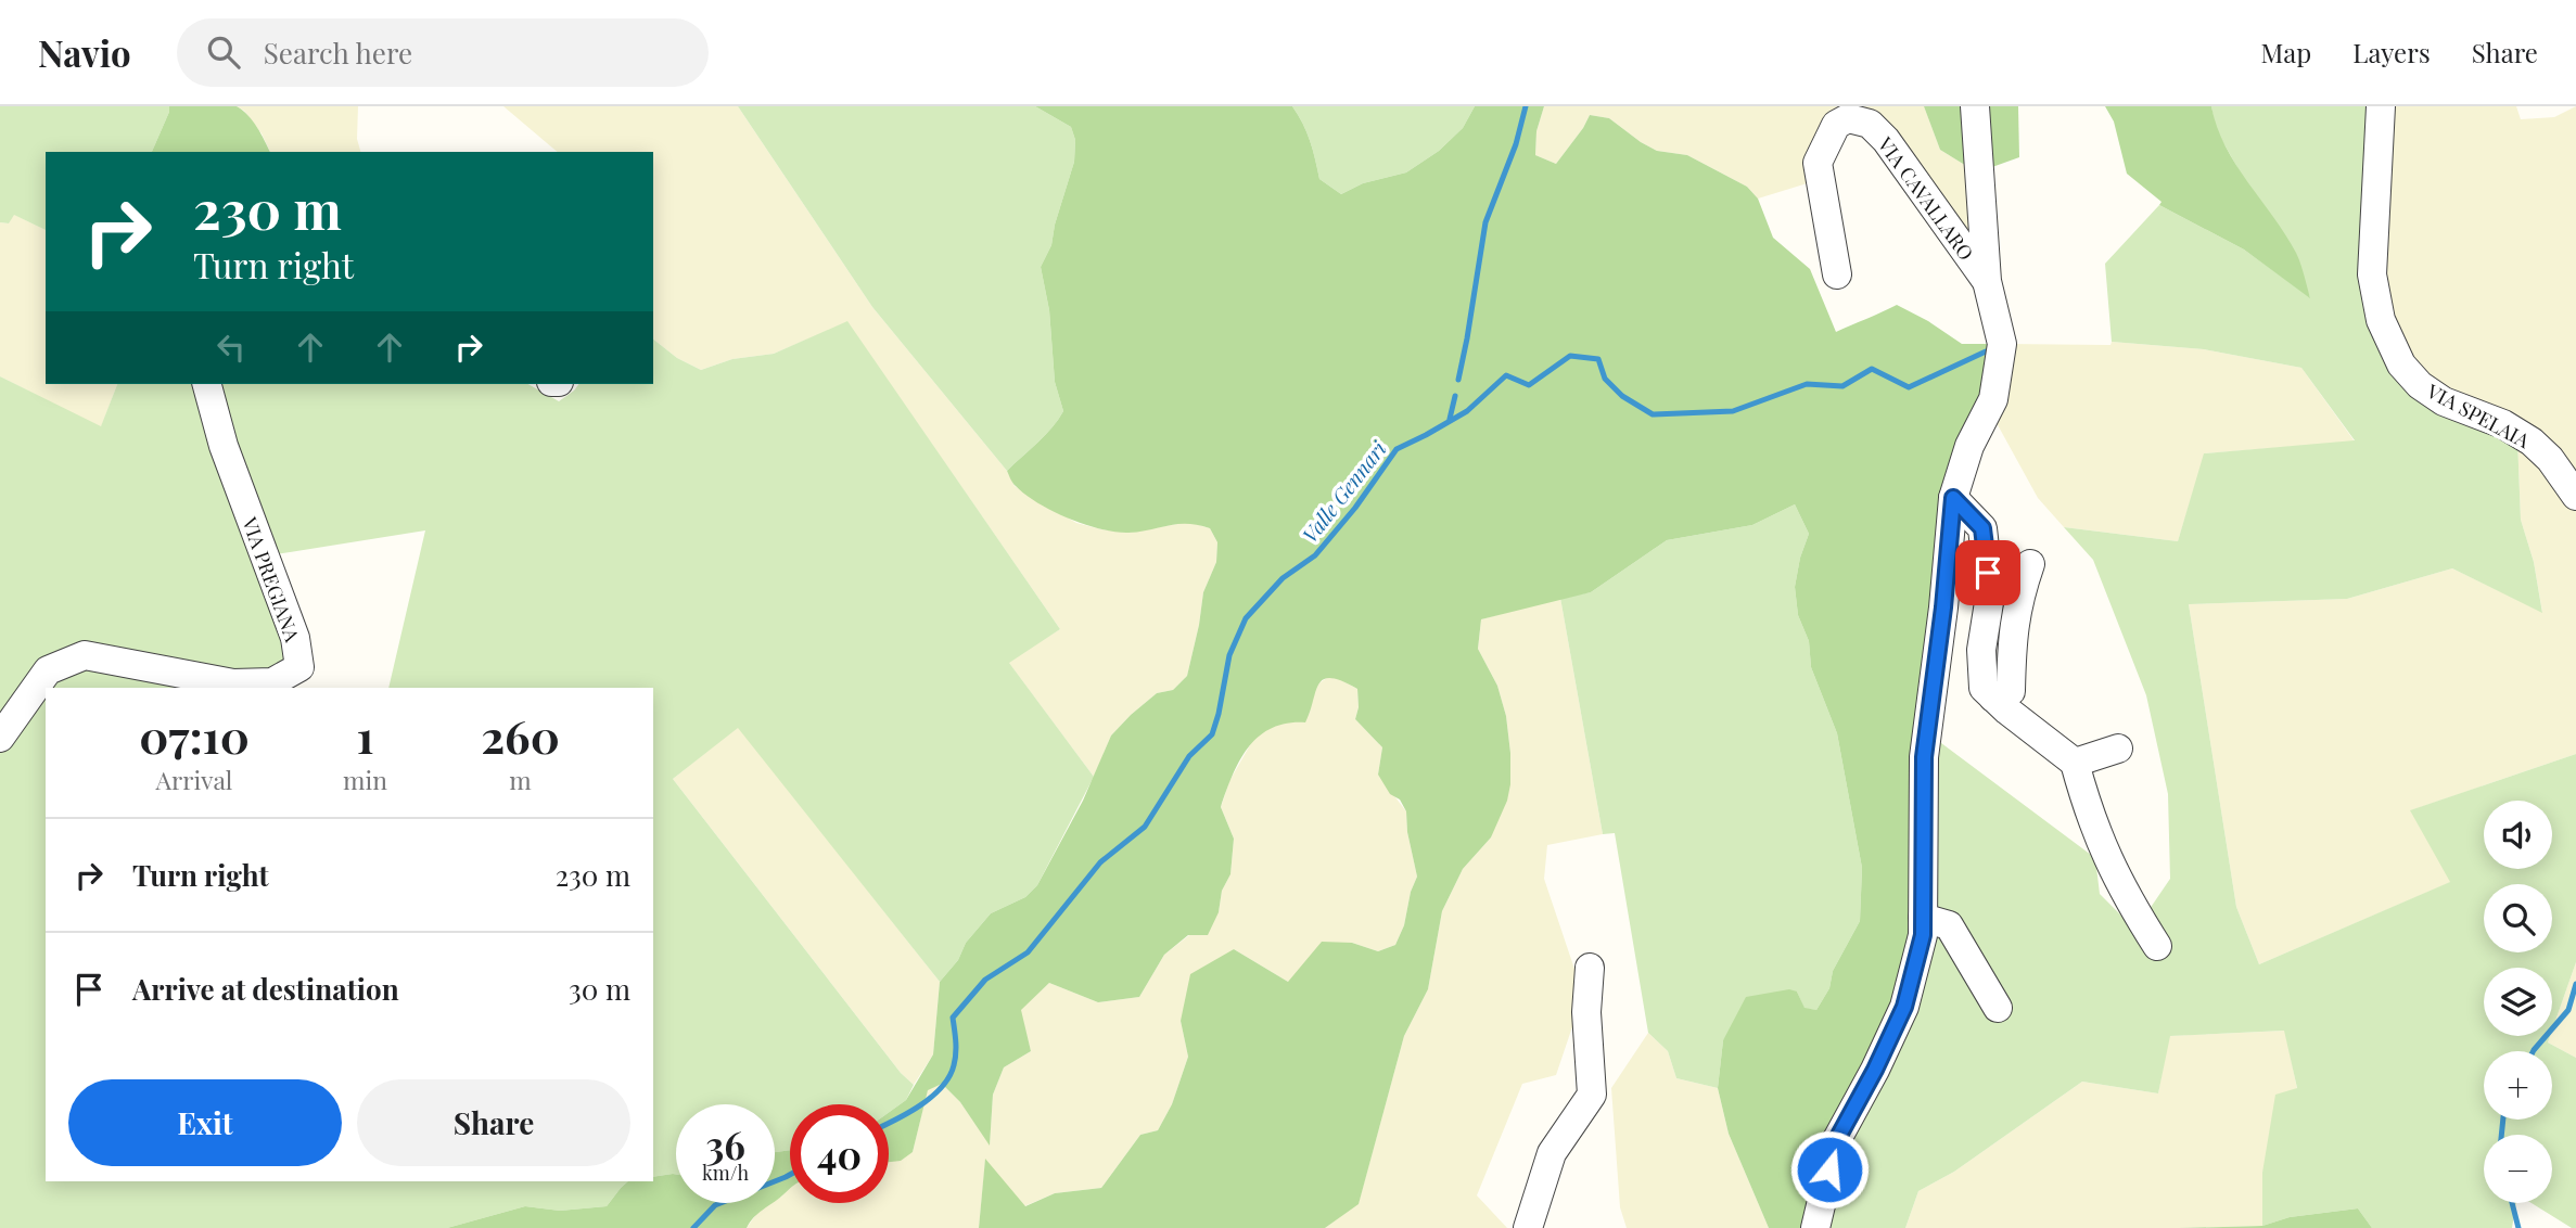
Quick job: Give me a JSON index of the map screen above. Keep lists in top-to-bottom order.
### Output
{
  "streets": {
    "street": ["VIA CAVALLARO", "VIA SPELAIA", "VIA PREGIANA"]
  },
  "water": ["Valle Gennari"],
  "page": {
    "header": "Navio",
    "search": "Search here",
    "nav": ["Map", "Layers", "Share"],
    "turn": ["230 m", "Turn right"],
    "eta": [
      "07:10",
      "Arrival",
      "1",
      "min",
      "260",
      "m"
    ],
    "map_buttons": ["+", "−"],
    "list": [
      {
        "name": "Turn right",
        "value": "230 m"
      },
      {
        "name": "Arrive at destination",
        "value": "30 m"
      }
    ],
    "buttons": ["Exit", "Share"],
    "speed": "36 km/h",
    "limit": "40"
  }
}
